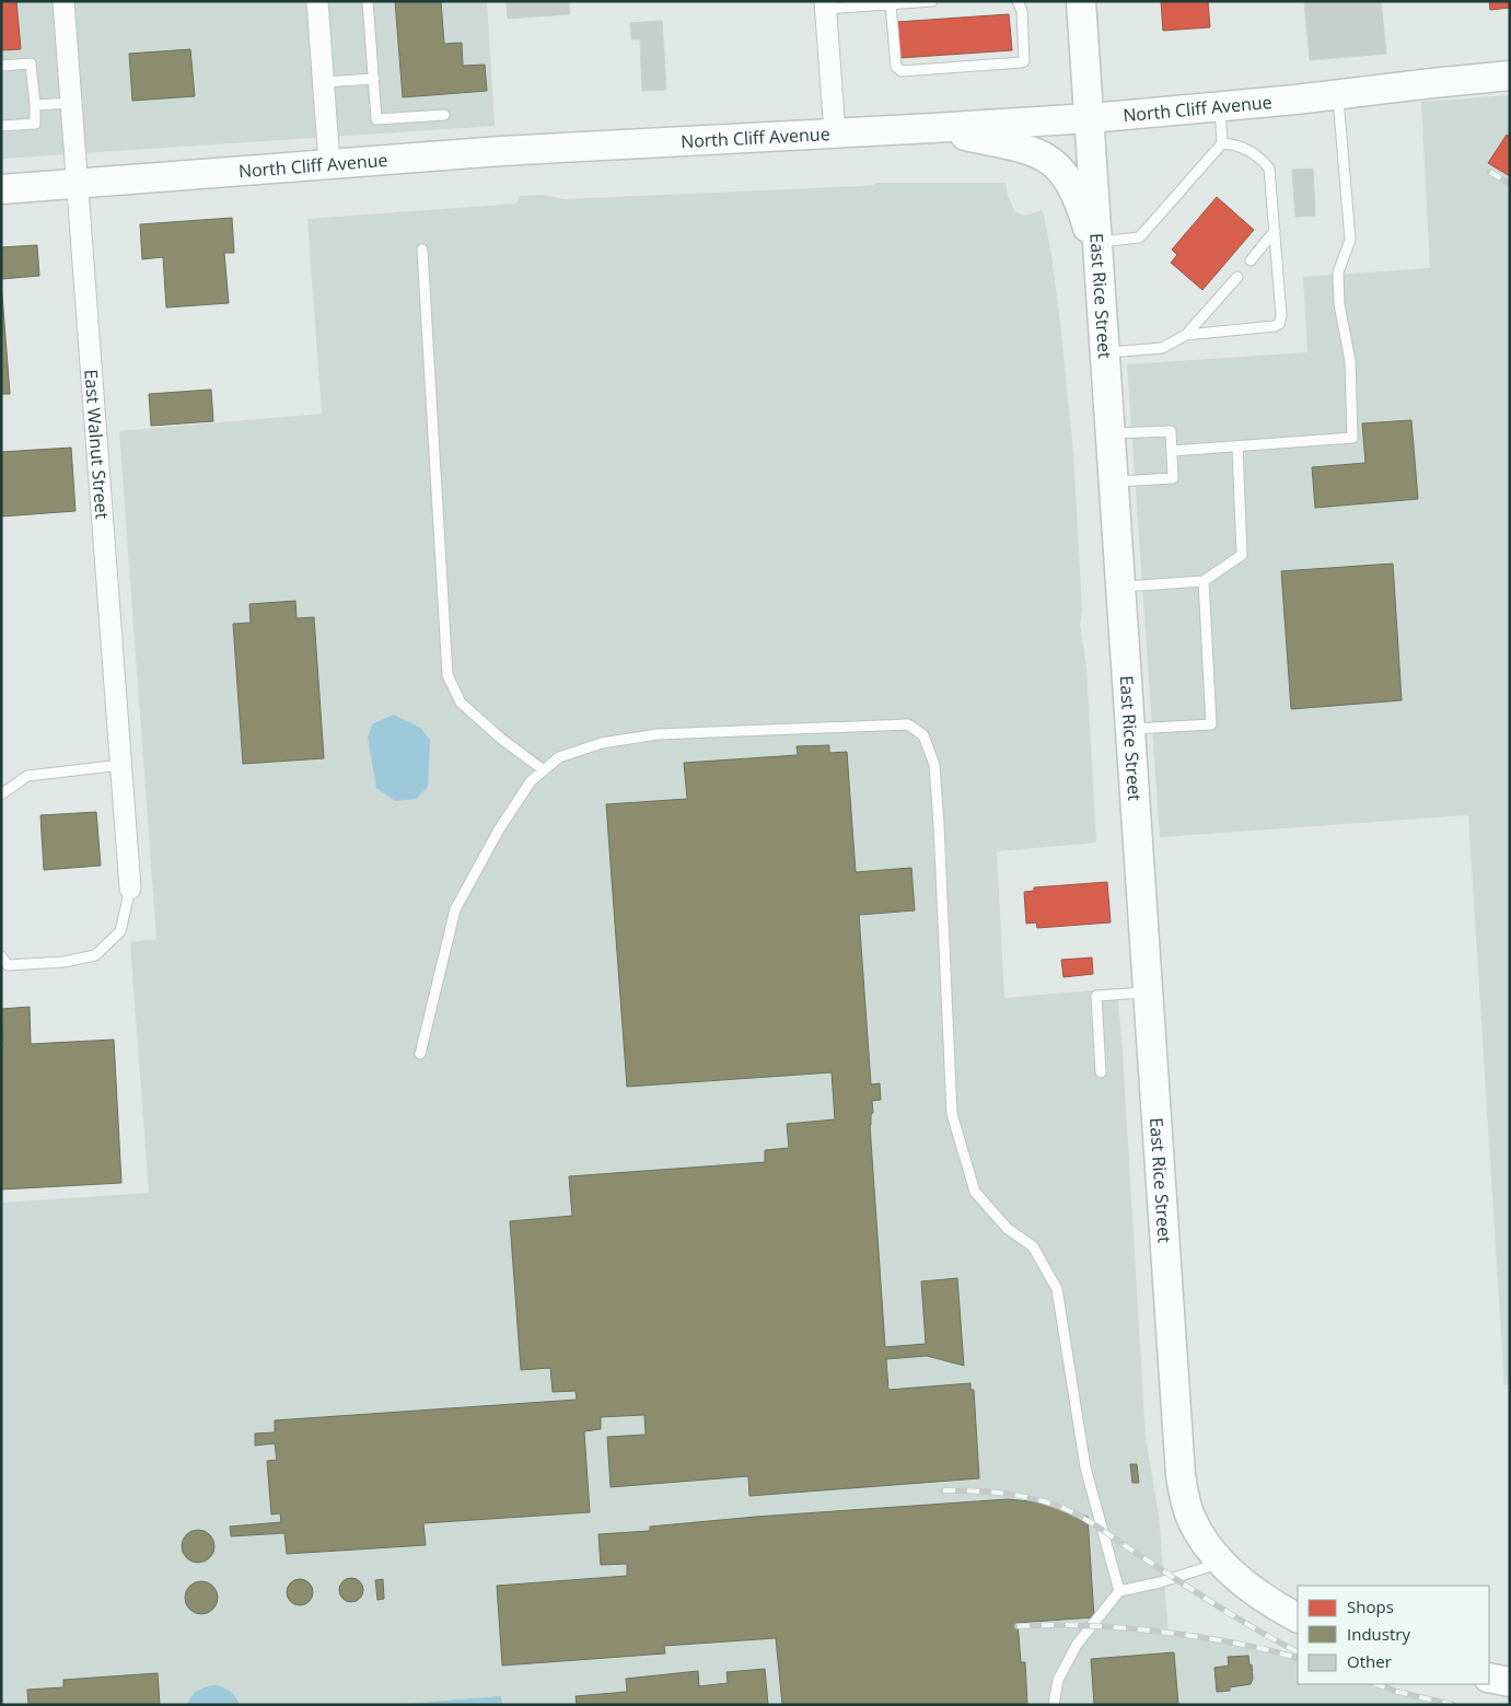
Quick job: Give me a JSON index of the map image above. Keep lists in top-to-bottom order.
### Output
{
  "streets": {
    "main road": ["North Cliff Avenue", "East Rice Street"],
    "street": ["East Walnut Street"]
  },
  "crossings": [
    ["North Cliff Avenue", "East Rice Street"],
    ["North Cliff Avenue", "East Walnut Street"]
  ],
  "legend": ["Shops", "Industry", "Other"]
}
